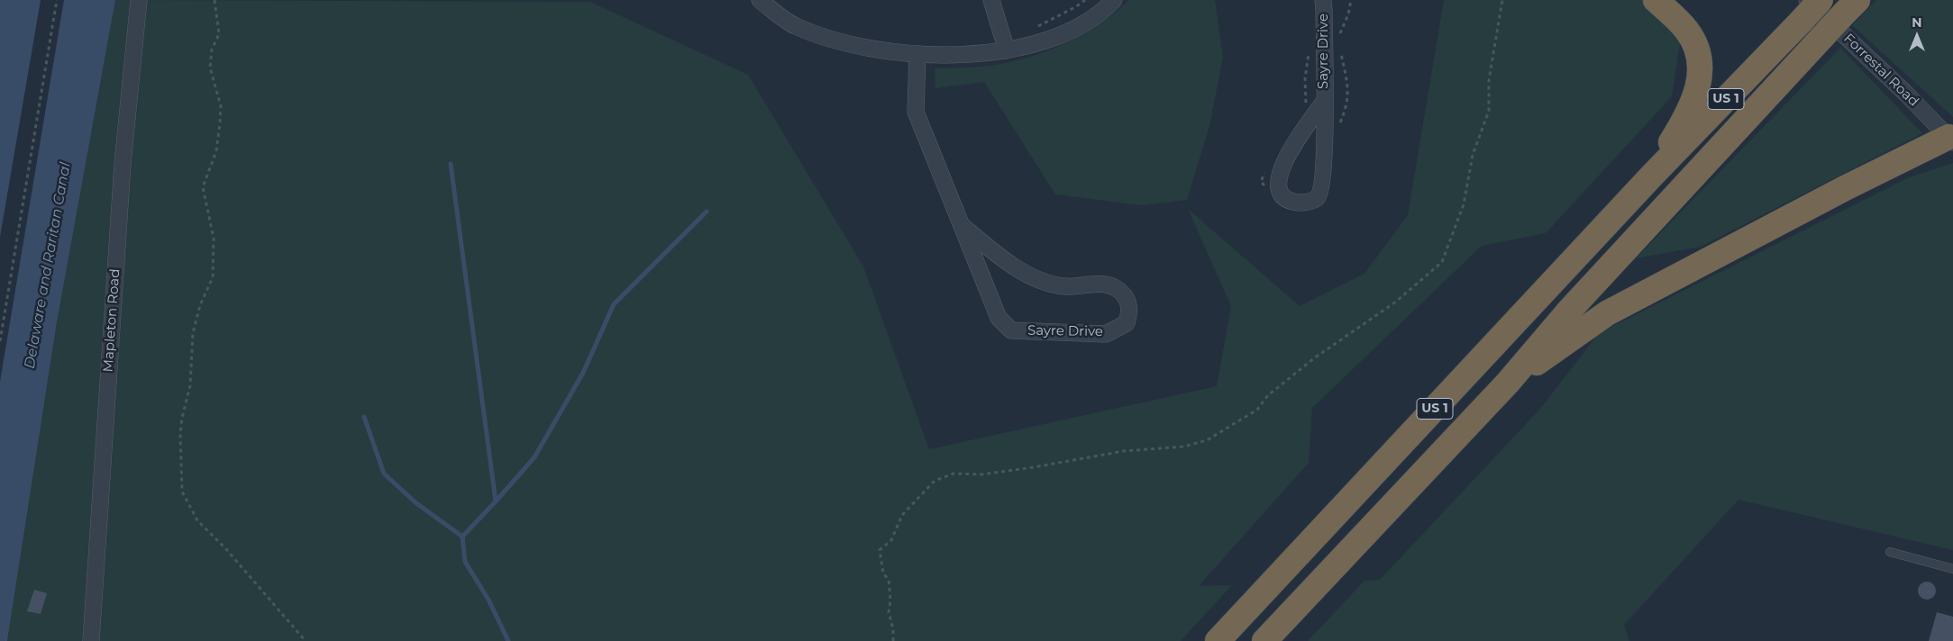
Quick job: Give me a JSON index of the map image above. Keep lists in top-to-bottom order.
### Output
{
  "streets": {
    "highway": ["US 1"],
    "street": ["Sayre Drive", "Forrestal Road", "Mapleton Road"]
  },
  "crossings": [
    ["Forrestal Road", "US 1"]
  ],
  "water": ["Delaware and Raritan Canal"],
  "north": "top"
}
